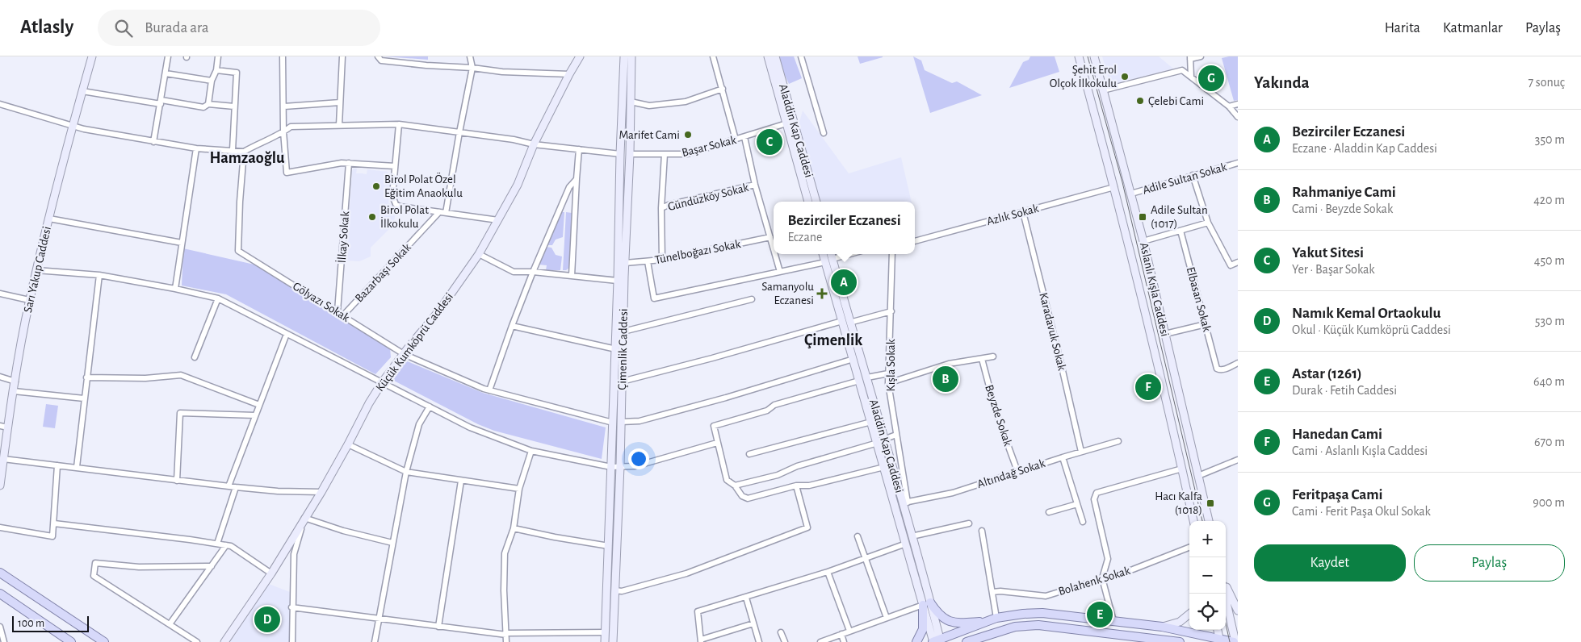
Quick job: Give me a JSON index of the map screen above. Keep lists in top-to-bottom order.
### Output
{
  "streets": {
    "street": [
      "Aladdin Kap Caddesi",
      "Başar Sokak",
      "Adile Sultan Sokak",
      "Gündüzköy Sokak",
      "Azlık Sokak",
      "İlkay Sokak",
      "Tünelboğazı Sokak",
      "Sarı Yakup Caddesi",
      "Bazarbaşı Sokak",
      "Aslanlı Kışla Caddesi",
      "Elbasan Sokak",
      "Gölyazı Sokak",
      "Karadavuk Sokak",
      "Küçük Kumköprü Caddesi",
      "Çimenlik Caddesi",
      "Kışla Sokak",
      "Beyzde Sokak",
      "Altındağ Sokak",
      "Bolahenk Sokak"
    ]
  },
  "crossings": [
    ["Aladdin Kap Caddesi", "Başar Sokak"],
    ["Aladdin Kap Caddesi", "Kışla Sokak"],
    ["Aladdin Kap Caddesi", "Altındağ Sokak"],
    ["Başar Sokak", "Çimenlik Caddesi"],
    ["Adile Sultan Sokak", "Aslanlı Kışla Caddesi"],
    ["Azlık Sokak", "Aslanlı Kışla Caddesi"],
    ["Azlık Sokak", "Karadavuk Sokak"],
    ["İlkay Sokak", "Gölyazı Sokak"],
    ["Tünelboğazı Sokak", "Çimenlik Caddesi"],
    ["Bazarbaşı Sokak", "Gölyazı Sokak"],
    ["Gölyazı Sokak", "Küçük Kumköprü Caddesi"],
    ["Gölyazı Sokak", "Çimenlik Caddesi"],
    ["Karadavuk Sokak", "Altındağ Sokak"],
    ["Kışla Sokak", "Altındağ Sokak"],
    ["Beyzde Sokak", "Altındağ Sokak"]
  ],
  "districts": ["Hamzaoğlu", "Çimenlik"],
  "places": {
    "other": [
      "Şehit Erol Olçok İlkokulu",
      "Çelebi Cami",
      "Marifet Cami",
      "Birol Polat Özel Eğitim Anaokulu",
      "Birol Polat İlkokulu"
    ],
    "transit": ["Adile Sultan (1017)", "Hacı Kalfa (1018)"],
    "health": ["Samanyolu Eczanesi"]
  },
  "scale_bar": "100 m",
  "page": {
    "header": "Atlasly",
    "search": "Burada ara",
    "nav": ["Harita", "Katmanlar", "Paylaş"],
    "heading": ["Yakında", "7 sonuç"],
    "pins": [
      "G",
      "C",
      "A",
      "B",
      "F",
      "E",
      "D"
    ],
    "list": [
      {
        "mark": "A",
        "name": "Bezirciler Eczanesi",
        "note": "Eczane · Aladdin Kap Caddesi",
        "value": "350 m"
      },
      {
        "mark": "B",
        "name": "Rahmaniye Cami",
        "note": "Cami · Beyzde Sokak",
        "value": "420 m"
      },
      {
        "mark": "C",
        "name": "Yakut Sitesi",
        "note": "Yer · Başar Sokak",
        "value": "450 m"
      },
      {
        "mark": "D",
        "name": "Namık Kemal Ortaokulu",
        "note": "Okul · Küçük Kumköprü Caddesi",
        "value": "530 m"
      },
      {
        "mark": "E",
        "name": "Astar (1261)",
        "note": "Durak · Fetih Caddesi",
        "value": "640 m"
      },
      {
        "mark": "F",
        "name": "Hanedan Cami",
        "note": "Cami · Aslanlı Kışla Caddesi",
        "value": "670 m"
      },
      {
        "mark": "G",
        "name": "Feritpaşa Cami",
        "note": "Cami · Ferit Paşa Okul Sokak",
        "value": "900 m"
      }
    ],
    "popup": ["Bezirciler Eczanesi", "Eczane"],
    "map_buttons": ["+", "−"],
    "buttons": ["Kaydet", "Paylaş"],
    "scale": "100 m"
  }
}
